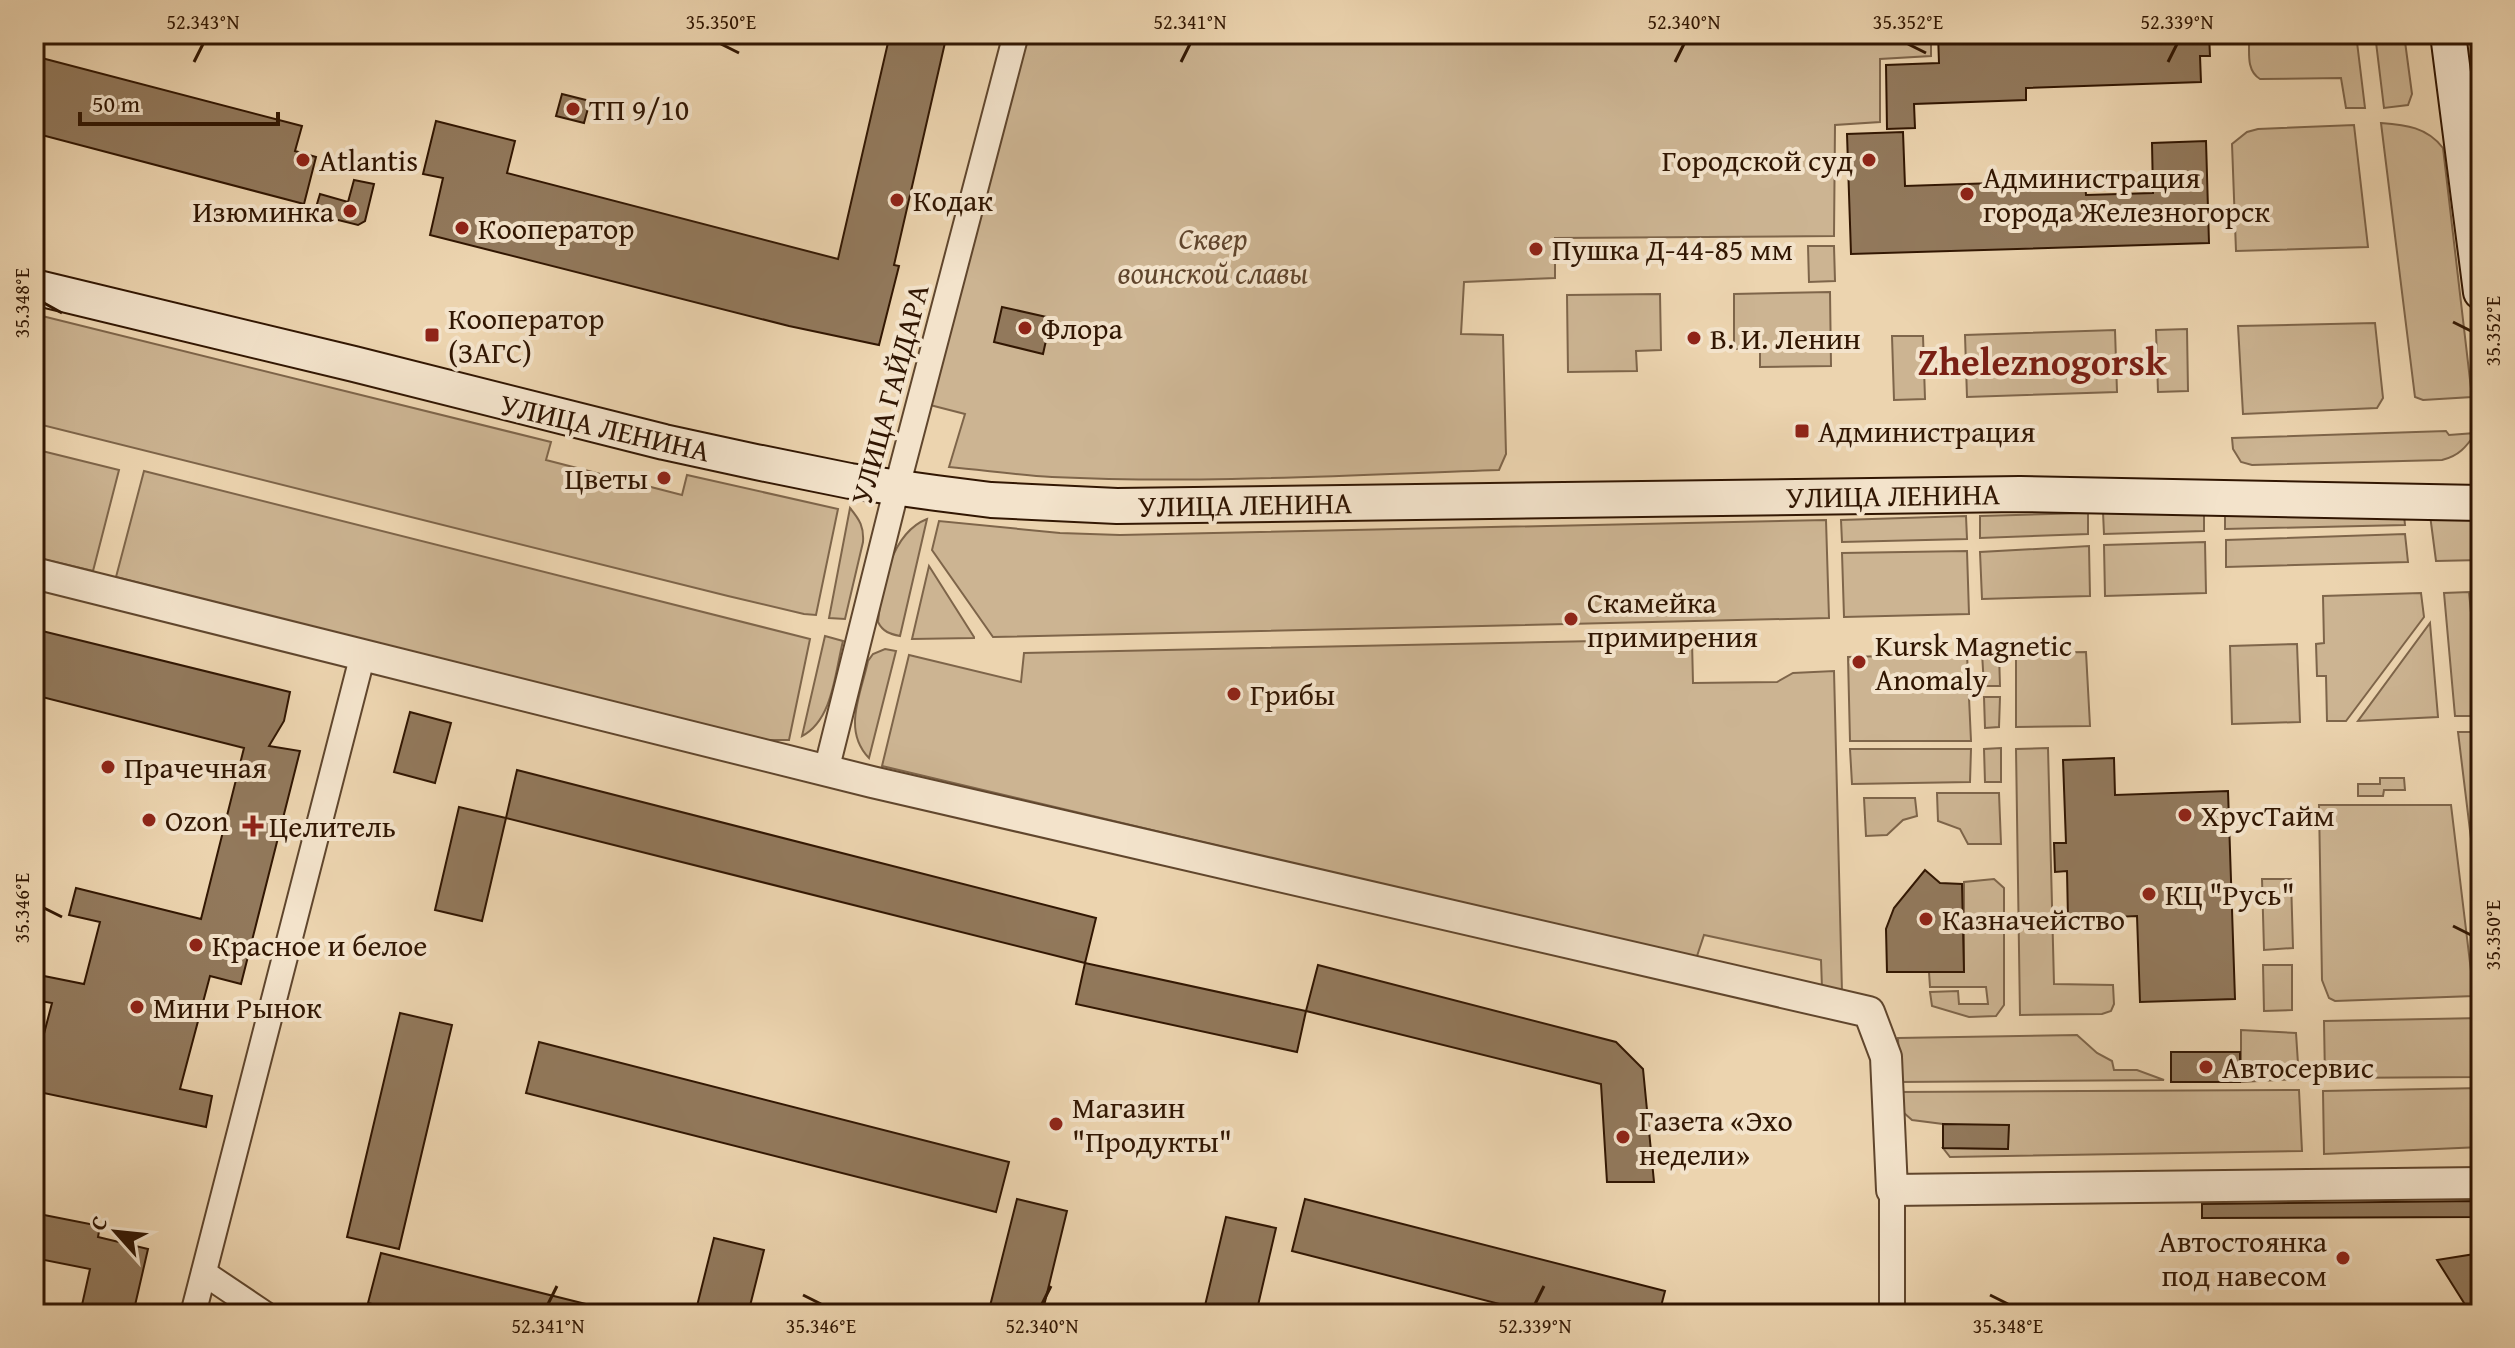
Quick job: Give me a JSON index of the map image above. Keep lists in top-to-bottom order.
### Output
{
  "streets": {
    "main road": ["УЛИЦА ЛЕНИНА"],
    "street": ["УЛИЦА ГАЙДАРА"]
  },
  "crossings": [
    ["УЛИЦА ГАЙДАРА", "УЛИЦА ЛЕНИНА"]
  ],
  "districts": ["Zheleznogorsk"],
  "parks": ["Сквер воинской славы"],
  "places": {
    "other": [
      "ТП 9/10",
      "Atlantis",
      "Городской суд",
      "Администрация города Железногорск",
      "Кодак",
      "Изюминка",
      "Кооператор",
      "Пушка Д-44-85 мм",
      "Флора",
      "В. И. Ленин",
      "Цветы",
      "Скамейка примирения",
      "Kursk Magnetic Anomaly",
      "Грибы",
      "Прачечная",
      "ХрусТайм",
      "Ozon",
      "КЦ \"Русь\"",
      "Казначейство",
      "Красное и белое",
      "Мини Рынок",
      "Автосервис",
      "Магазин \"Продукты\"",
      "Газета «Эхо недели»",
      "Автостоянка под навесом"
    ],
    "transit": ["Кооператор (ЗАГС)", "Администрация"],
    "health": ["Целитель"]
  },
  "scale_bar": "50 m",
  "north": "top left",
  "coordinates": [
    "52.343°N",
    "35.350°E",
    "52.341°N",
    "52.340°N",
    "35.352°E",
    "52.339°N",
    "35.348°E",
    "35.346°E"
  ]
}
